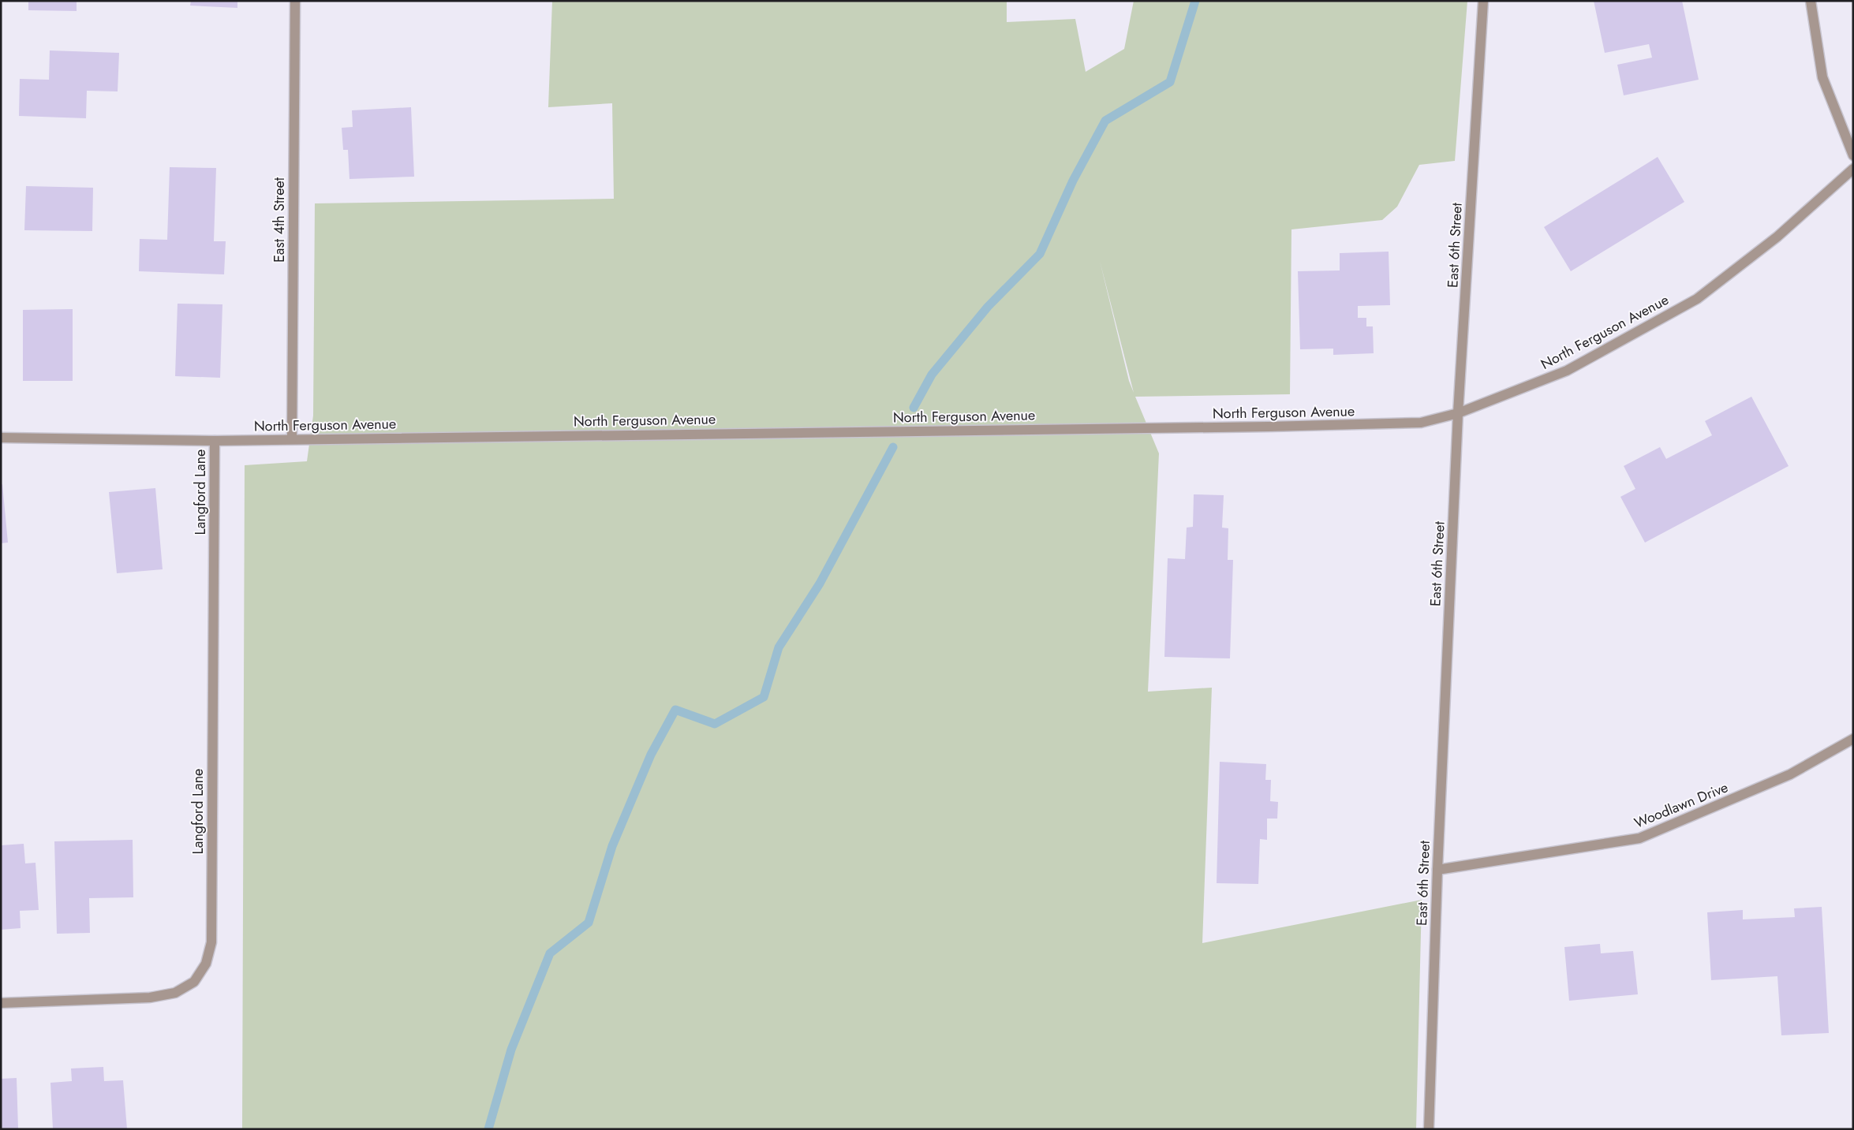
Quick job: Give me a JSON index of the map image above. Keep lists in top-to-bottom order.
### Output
{
  "streets": {
    "street": [
      "East 4th Street",
      "East 6th Street",
      "North Ferguson Avenue",
      "Langford Lane",
      "Woodlawn Drive"
    ]
  },
  "crossings": [
    ["East 4th Street", "North Ferguson Avenue"],
    ["East 6th Street", "North Ferguson Avenue"],
    ["East 6th Street", "Woodlawn Drive"],
    ["North Ferguson Avenue", "Langford Lane"]
  ]
}
